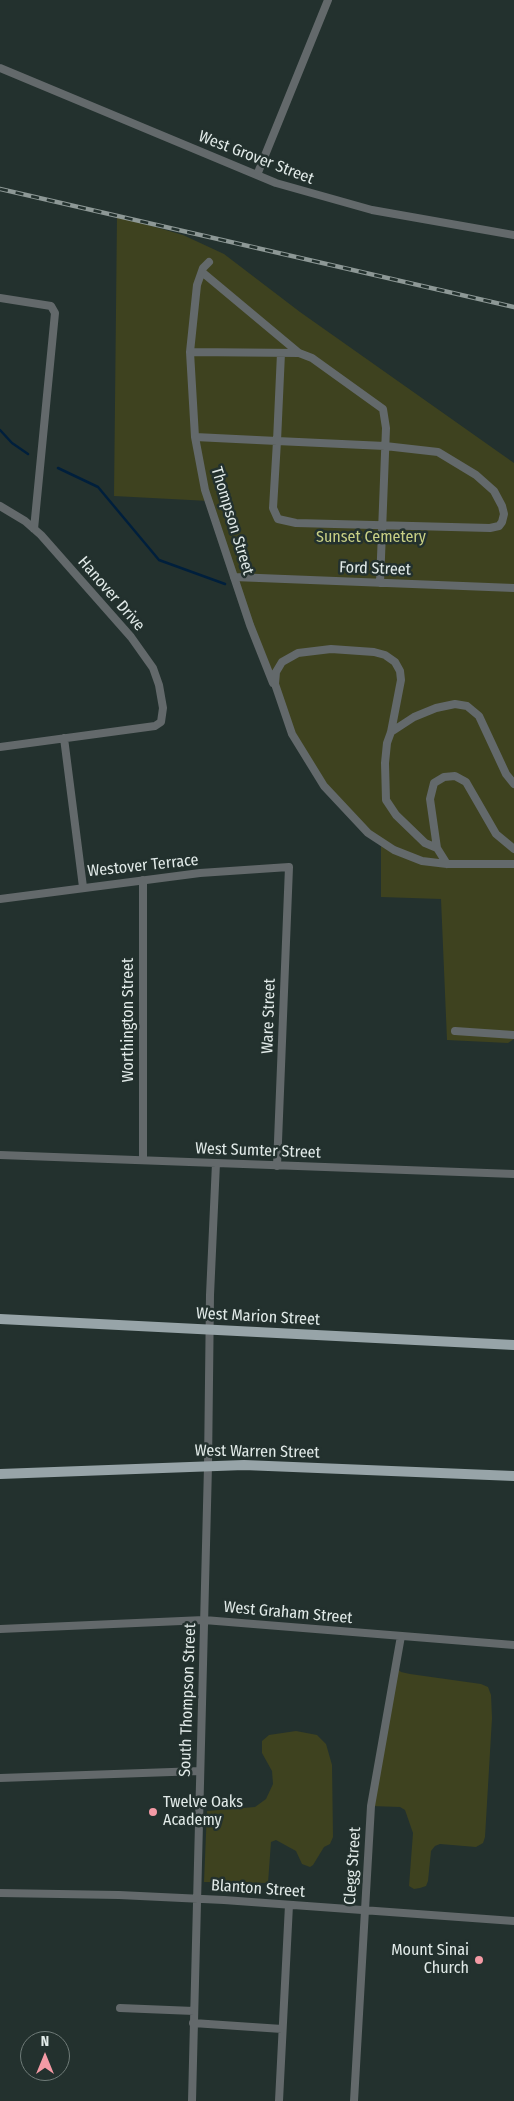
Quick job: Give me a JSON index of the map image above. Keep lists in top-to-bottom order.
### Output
{
  "streets": {
    "main road": ["West Marion Street", "West Warren Street"],
    "street": [
      "West Grover Street",
      "Thompson Street",
      "Ford Street",
      "Hanover Drive",
      "Westover Terrace",
      "Ware Street",
      "Worthington Street",
      "West Sumter Street",
      "West Graham Street",
      "South Thompson Street",
      "Clegg Street",
      "Blanton Street"
    ]
  },
  "crossings": [
    ["Thompson Street", "Ford Street"],
    ["Westover Terrace", "Ware Street"],
    ["Westover Terrace", "Worthington Street"],
    ["Ware Street", "West Sumter Street"],
    ["Worthington Street", "West Sumter Street"],
    ["West Sumter Street", "South Thompson Street"],
    ["West Marion Street", "South Thompson Street"],
    ["West Warren Street", "South Thompson Street"],
    ["West Graham Street", "South Thompson Street"],
    ["West Graham Street", "Clegg Street"],
    ["South Thompson Street", "Blanton Street"],
    ["Clegg Street", "Blanton Street"]
  ],
  "parks": ["Sunset Cemetery"],
  "places": ["Twelve Oaks Academy", "Mount Sinai Church"],
  "north": "top"
}
